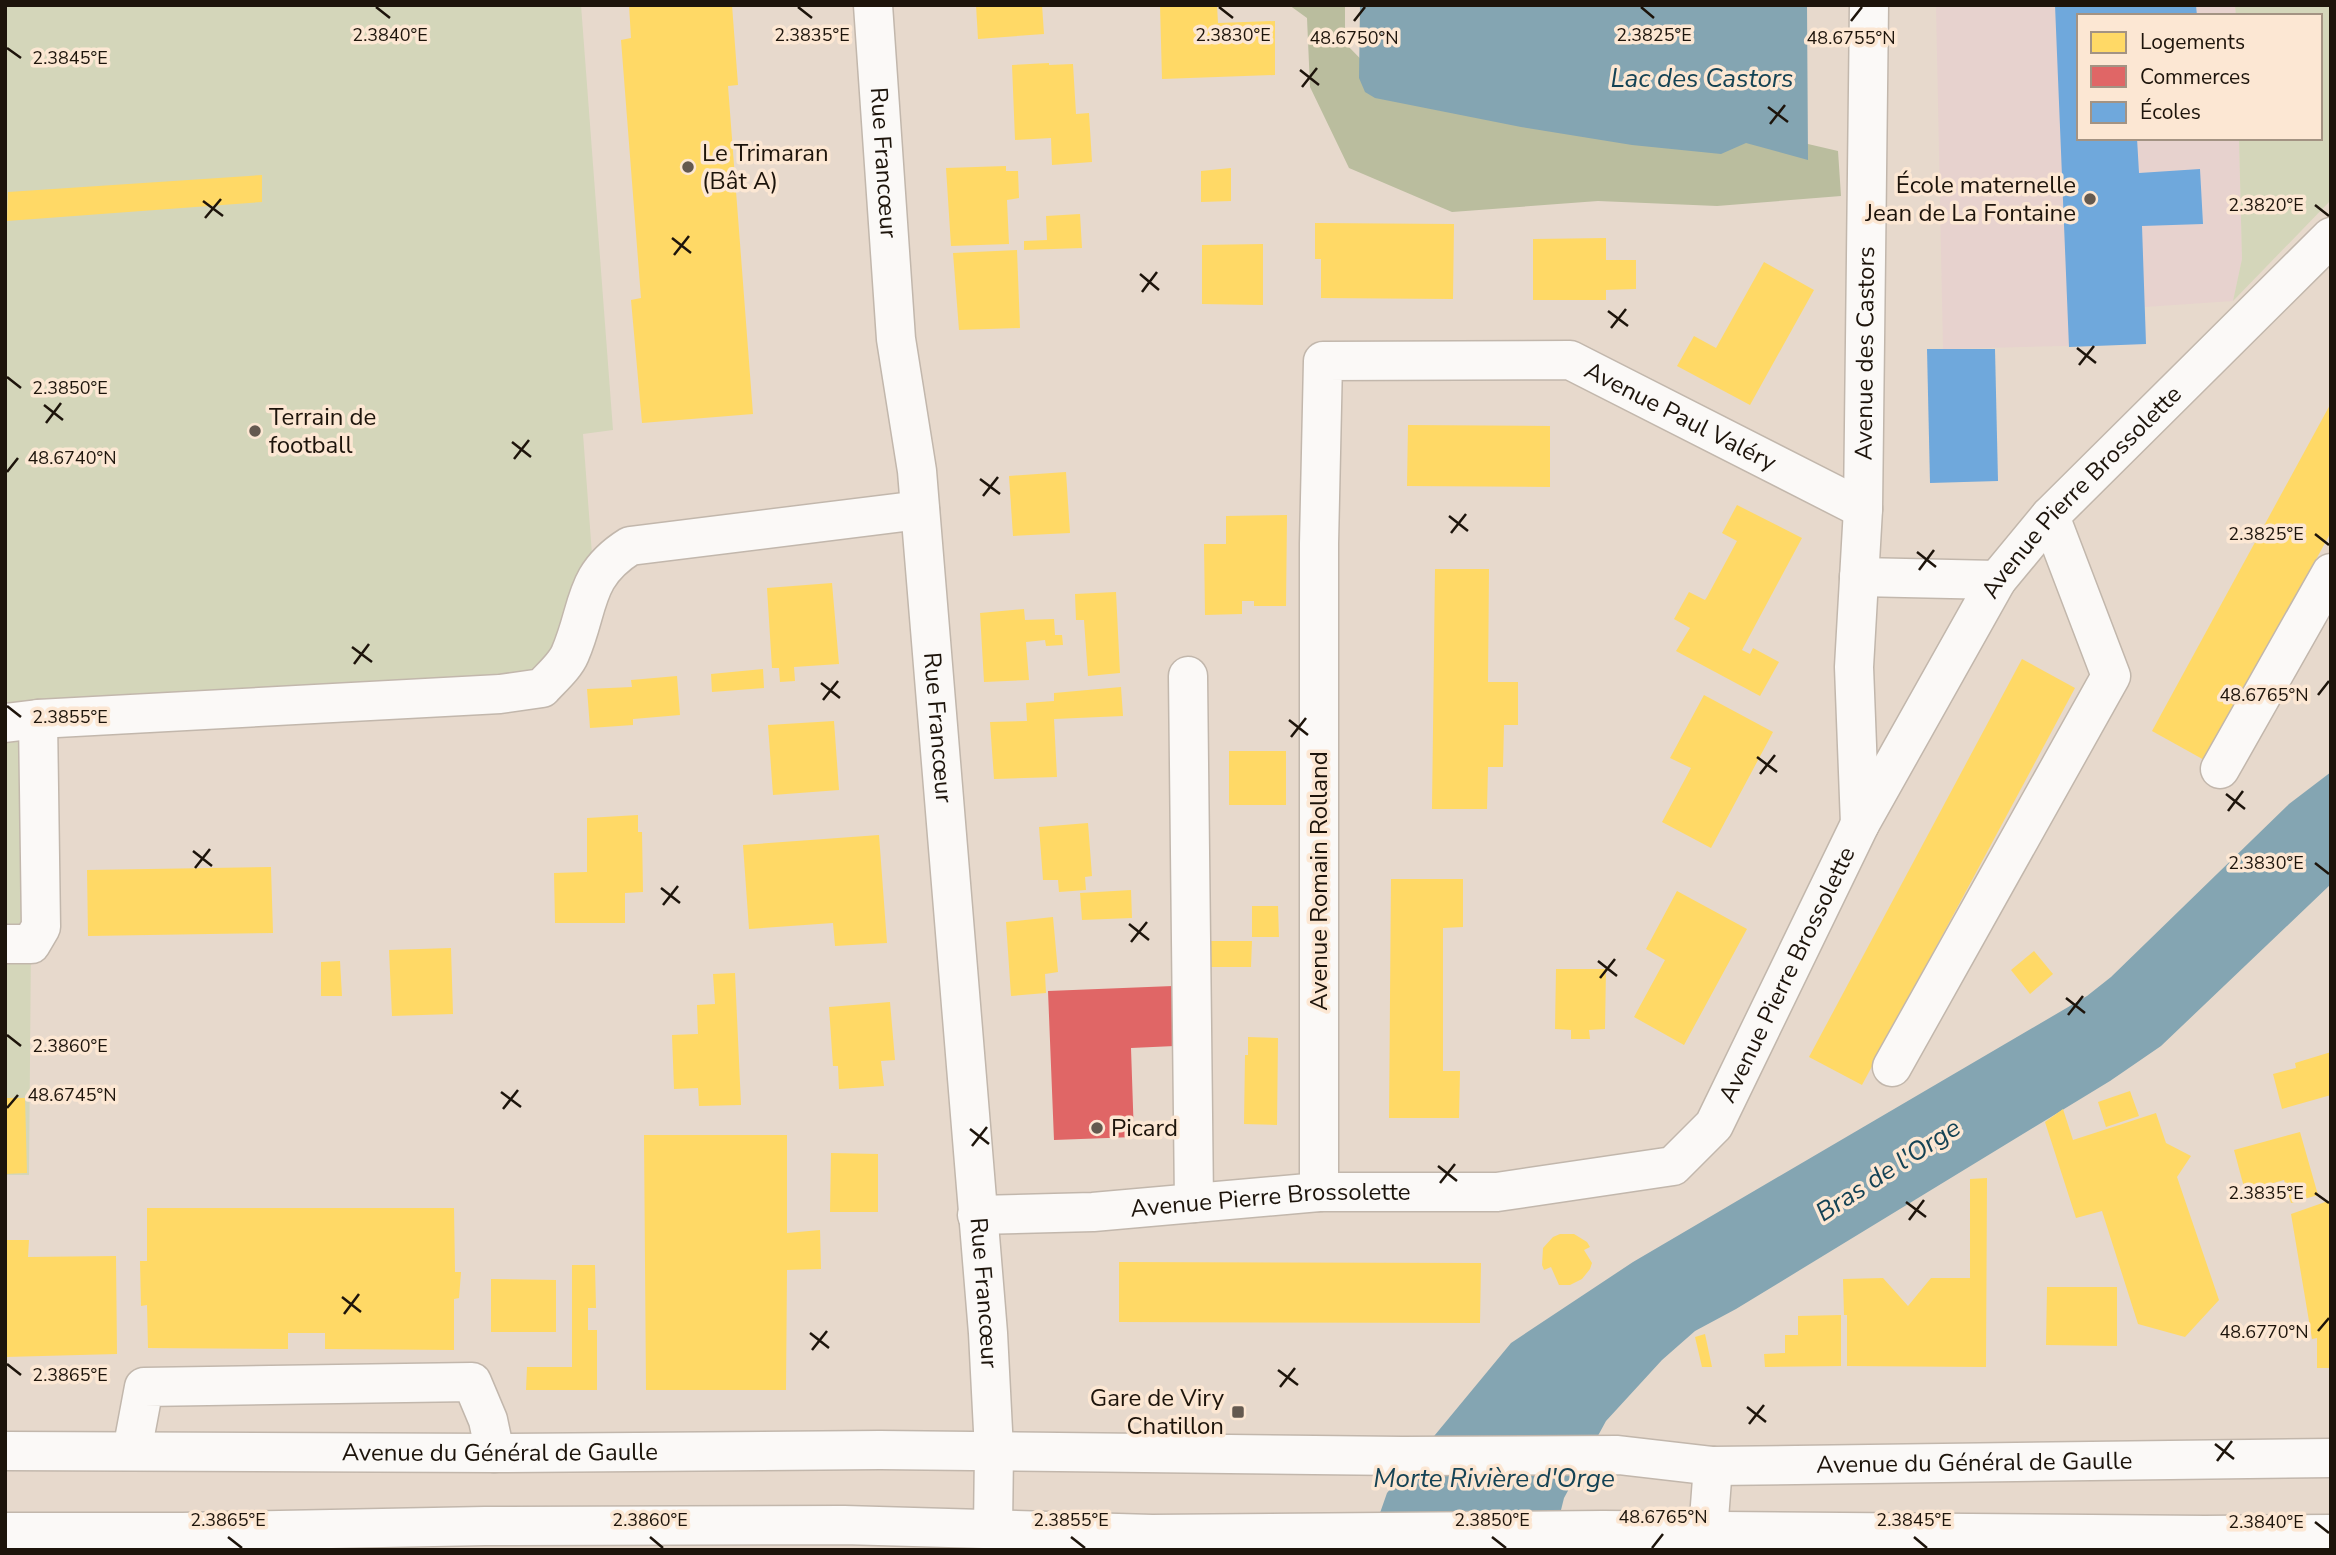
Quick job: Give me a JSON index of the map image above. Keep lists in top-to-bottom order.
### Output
{
  "streets": {
    "main road": [
      "Rue Francœur",
      "Avenue des Castors",
      "Avenue Paul Valéry",
      "Avenue Pierre Brossolette",
      "Avenue Romain Rolland",
      "Avenue du Général de Gaulle"
    ]
  },
  "crossings": [
    ["Rue Francœur", "Avenue Pierre Brossolette"],
    ["Rue Francœur", "Avenue du Général de Gaulle"],
    ["Avenue des Castors", "Avenue Paul Valéry"],
    ["Avenue des Castors", "Avenue Pierre Brossolette"],
    ["Avenue Paul Valéry", "Avenue Romain Rolland"],
    ["Avenue Pierre Brossolette", "Avenue Romain Rolland"]
  ],
  "water": ["Lac des Castors", "Bras de l'Orge", "Morte Rivière d'Orge"],
  "places": {
    "other": [
      "Le Trimaran (Bât A)",
      "École maternelle Jean de La Fontaine",
      "Terrain de football",
      "Picard"
    ],
    "transit": ["Gare de Viry Chatillon"]
  },
  "legend": ["Logements", "Commerces", "Écoles"],
  "coordinates": [
    "2.3840°E",
    "2.3835°E",
    "2.3830°E",
    "2.3825°E",
    "48.6750°N",
    "48.6755°N",
    "2.3845°E",
    "2.3820°E",
    "2.3850°E",
    "48.6740°N",
    "48.6765°N",
    "2.3855°E",
    "2.3860°E",
    "48.6745°N",
    "48.6770°N",
    "2.3865°E"
  ]
}
